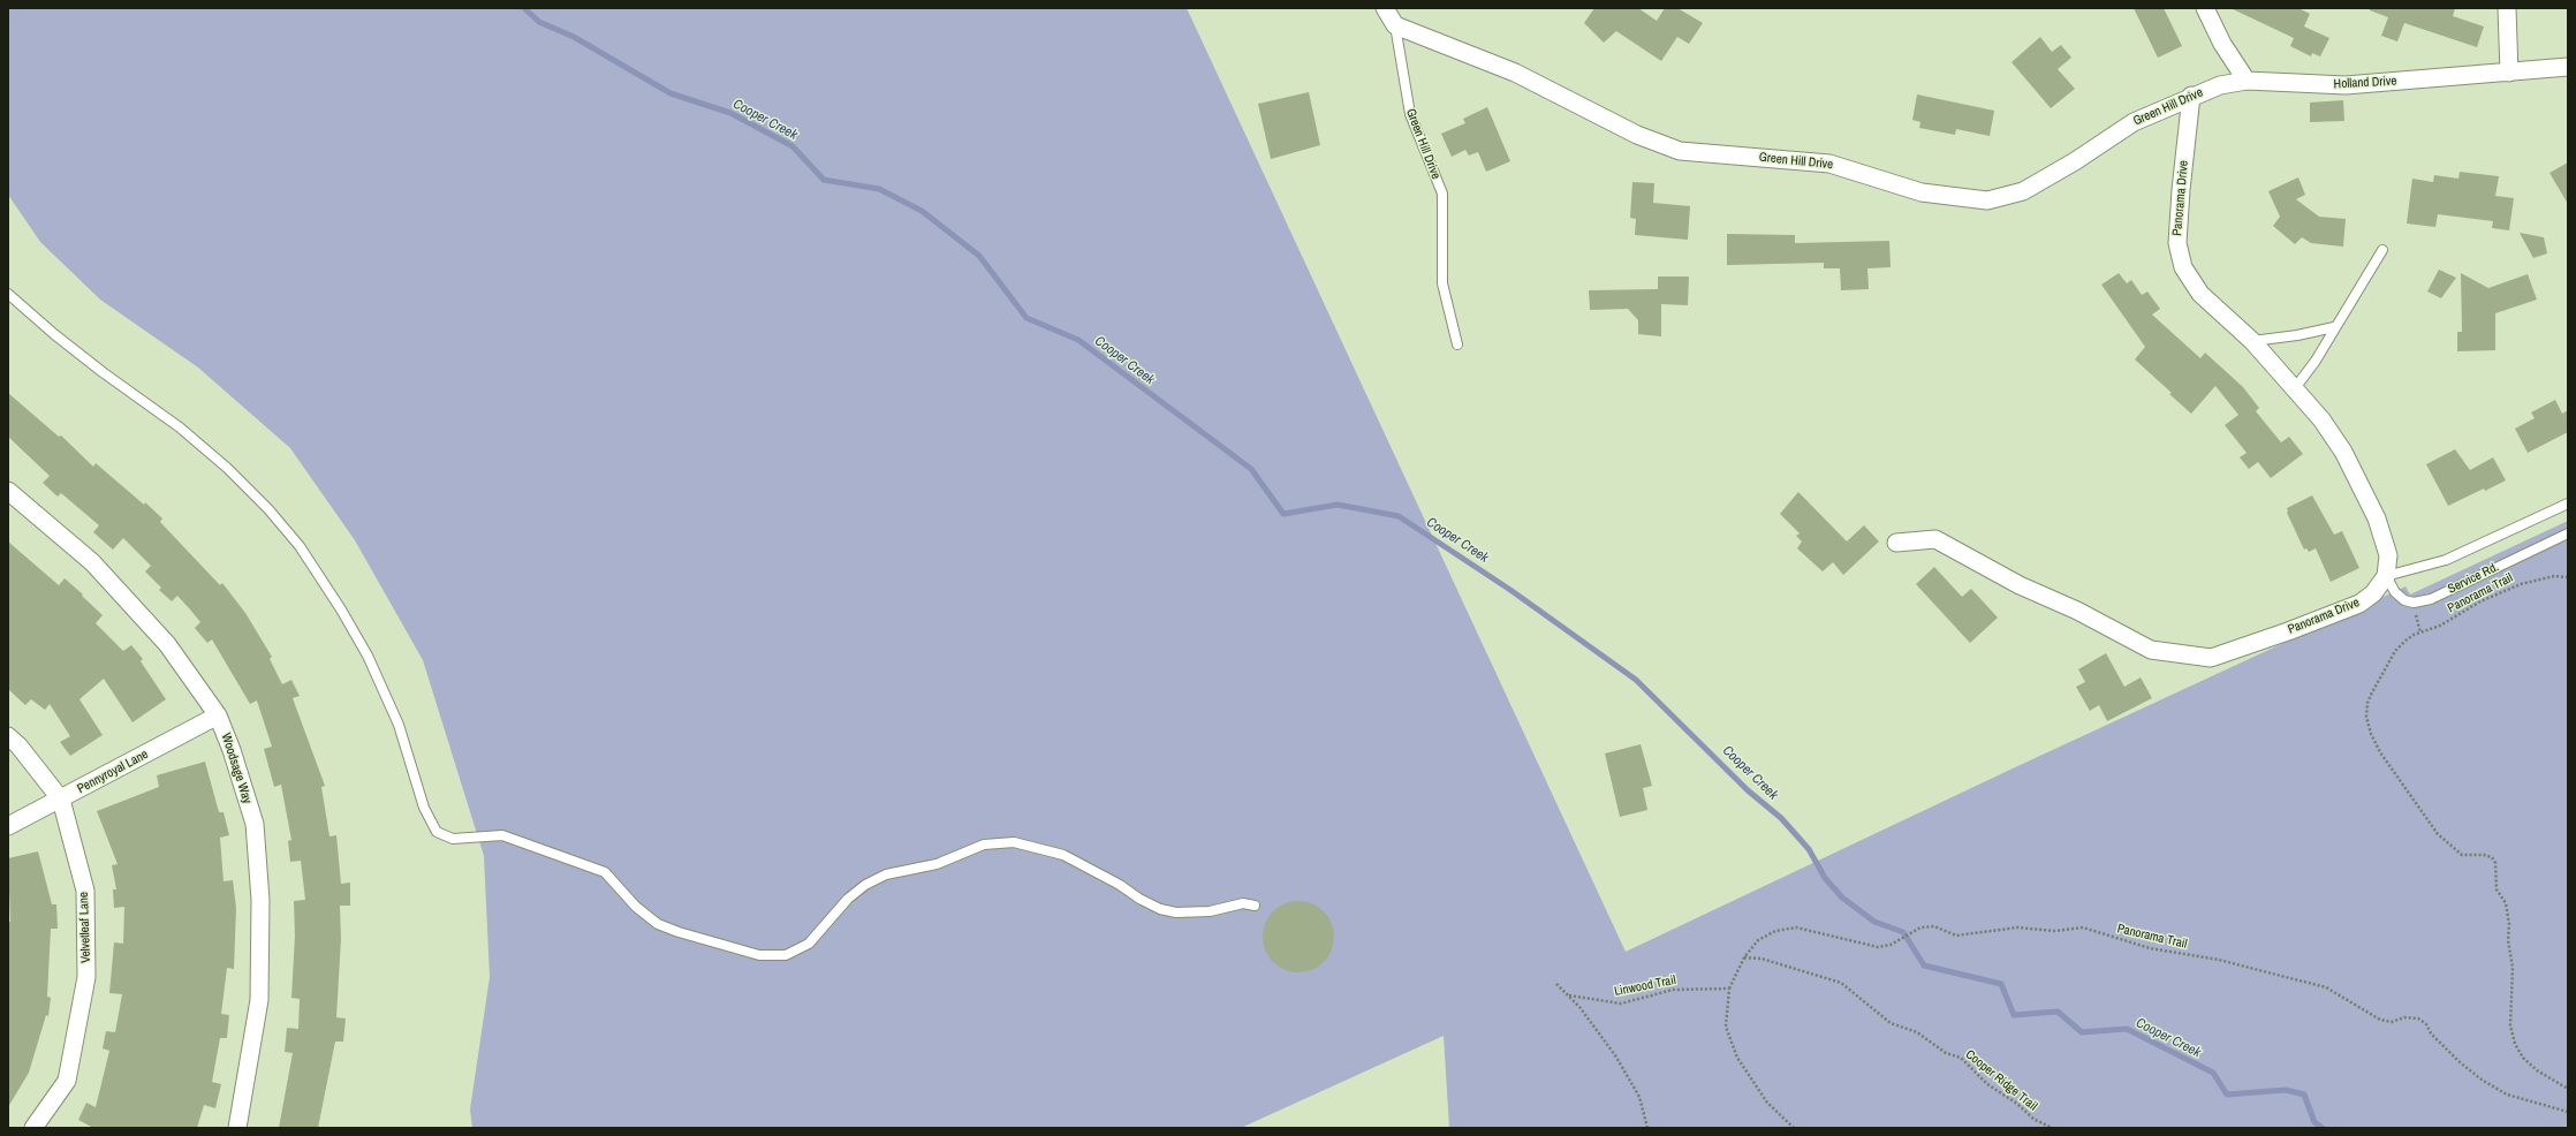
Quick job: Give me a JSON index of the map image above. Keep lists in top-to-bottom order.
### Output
{
  "streets": {
    "street": [
      "Holland Drive",
      "Green Hill Drive",
      "Panorama Drive",
      "Woodsage Way",
      "Pennyroyal Lane",
      "Velvetleaf Lane"
    ],
    "lane": ["Service Rd."],
    "path": ["Panorama Trail", "Linwood Trail", "Cooper Ridge Trail"]
  },
  "crossings": [
    ["Holland Drive", "Green Hill Drive"],
    ["Green Hill Drive", "Panorama Drive"],
    ["Panorama Drive", "Service Rd."],
    ["Panorama Trail", "Linwood Trail"],
    ["Panorama Trail", "Cooper Ridge Trail"],
    ["Woodsage Way", "Pennyroyal Lane"],
    ["Pennyroyal Lane", "Velvetleaf Lane"]
  ],
  "water": ["Cooper Creek"]
}
